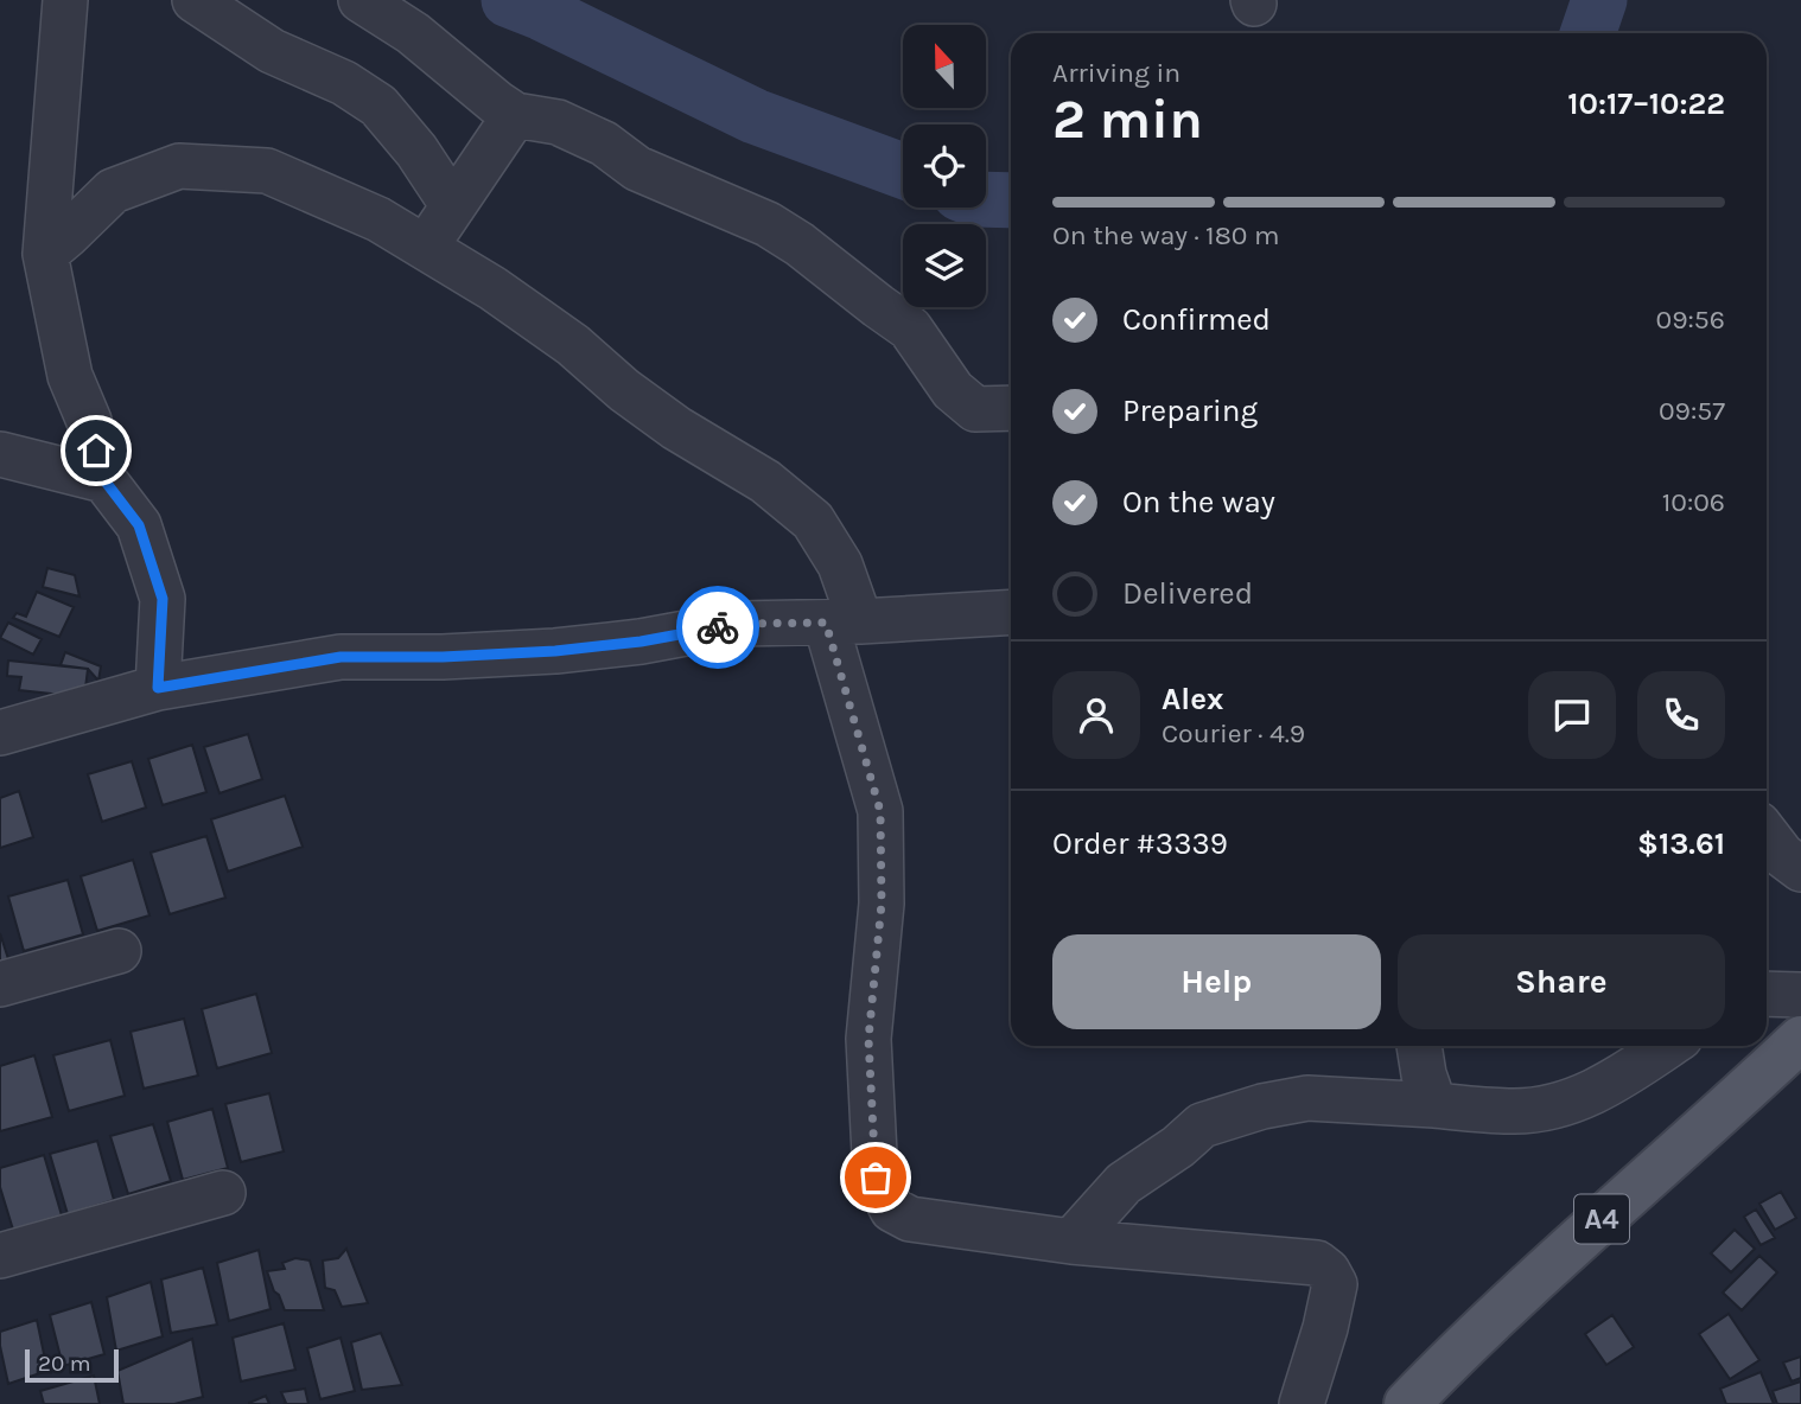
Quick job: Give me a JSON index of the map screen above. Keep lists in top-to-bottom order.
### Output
{
  "streets": {
    "main road": ["A4"]
  },
  "scale_bar": "20 m",
  "north": "top",
  "page": {
    "heading": ["2 min", "Arriving in", "10:17–10:22"],
    "panel": [
      "Alex",
      "Courier · 4.9",
      "Order #3339",
      "$13.61"
    ],
    "bar": "On the way · 180 m",
    "list": [
      ["Confirmed", "09:56"],
      ["Preparing", "09:57"],
      ["On the way", "10:06"],
      "Delivered"
    ],
    "buttons": ["Help", "Share"],
    "scale": "20 m"
  }
}
